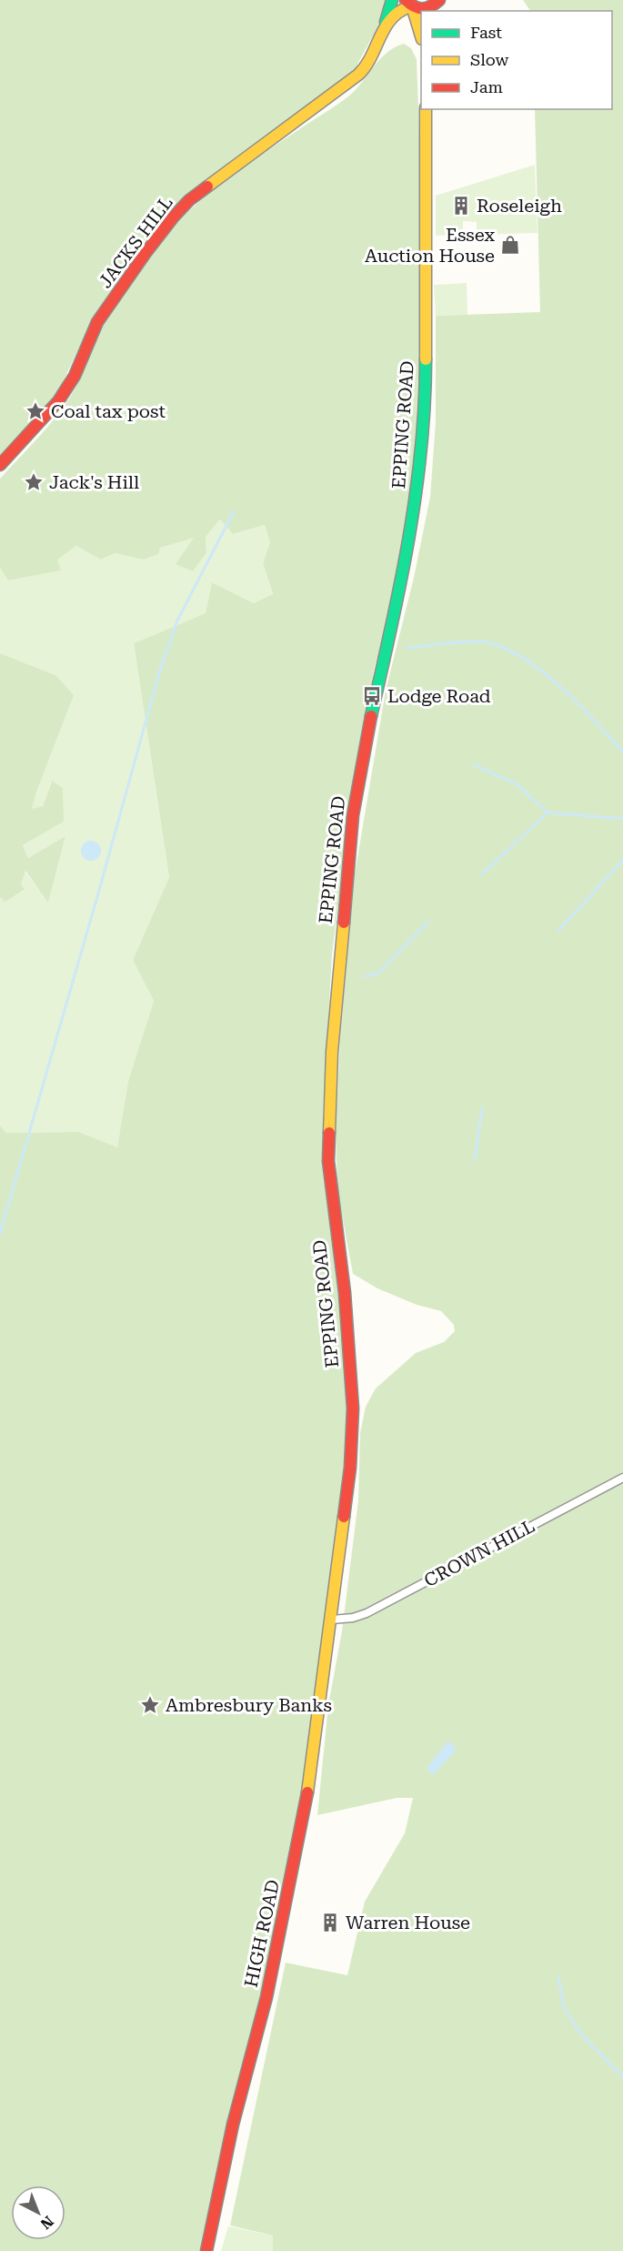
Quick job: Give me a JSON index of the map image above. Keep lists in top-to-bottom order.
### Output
{
  "streets": {
    "main road": ["JACKS HILL", "EPPING ROAD", "HIGH ROAD"],
    "street": ["CROWN HILL"]
  },
  "crossings": [
    ["EPPING ROAD", "CROWN HILL"],
    ["EPPING ROAD", "HIGH ROAD"],
    ["CROWN HILL", "HIGH ROAD"]
  ],
  "places": {
    "building": ["Roseleigh", "Warren House"],
    "shop": ["Essex Auction House"],
    "place": ["Coal tax post", "Jack's Hill", "Ambresbury Banks"],
    "bus stop": ["Lodge Road"]
  },
  "legend": ["Fast", "Slow", "Jam"],
  "north": "bottom right"
}
